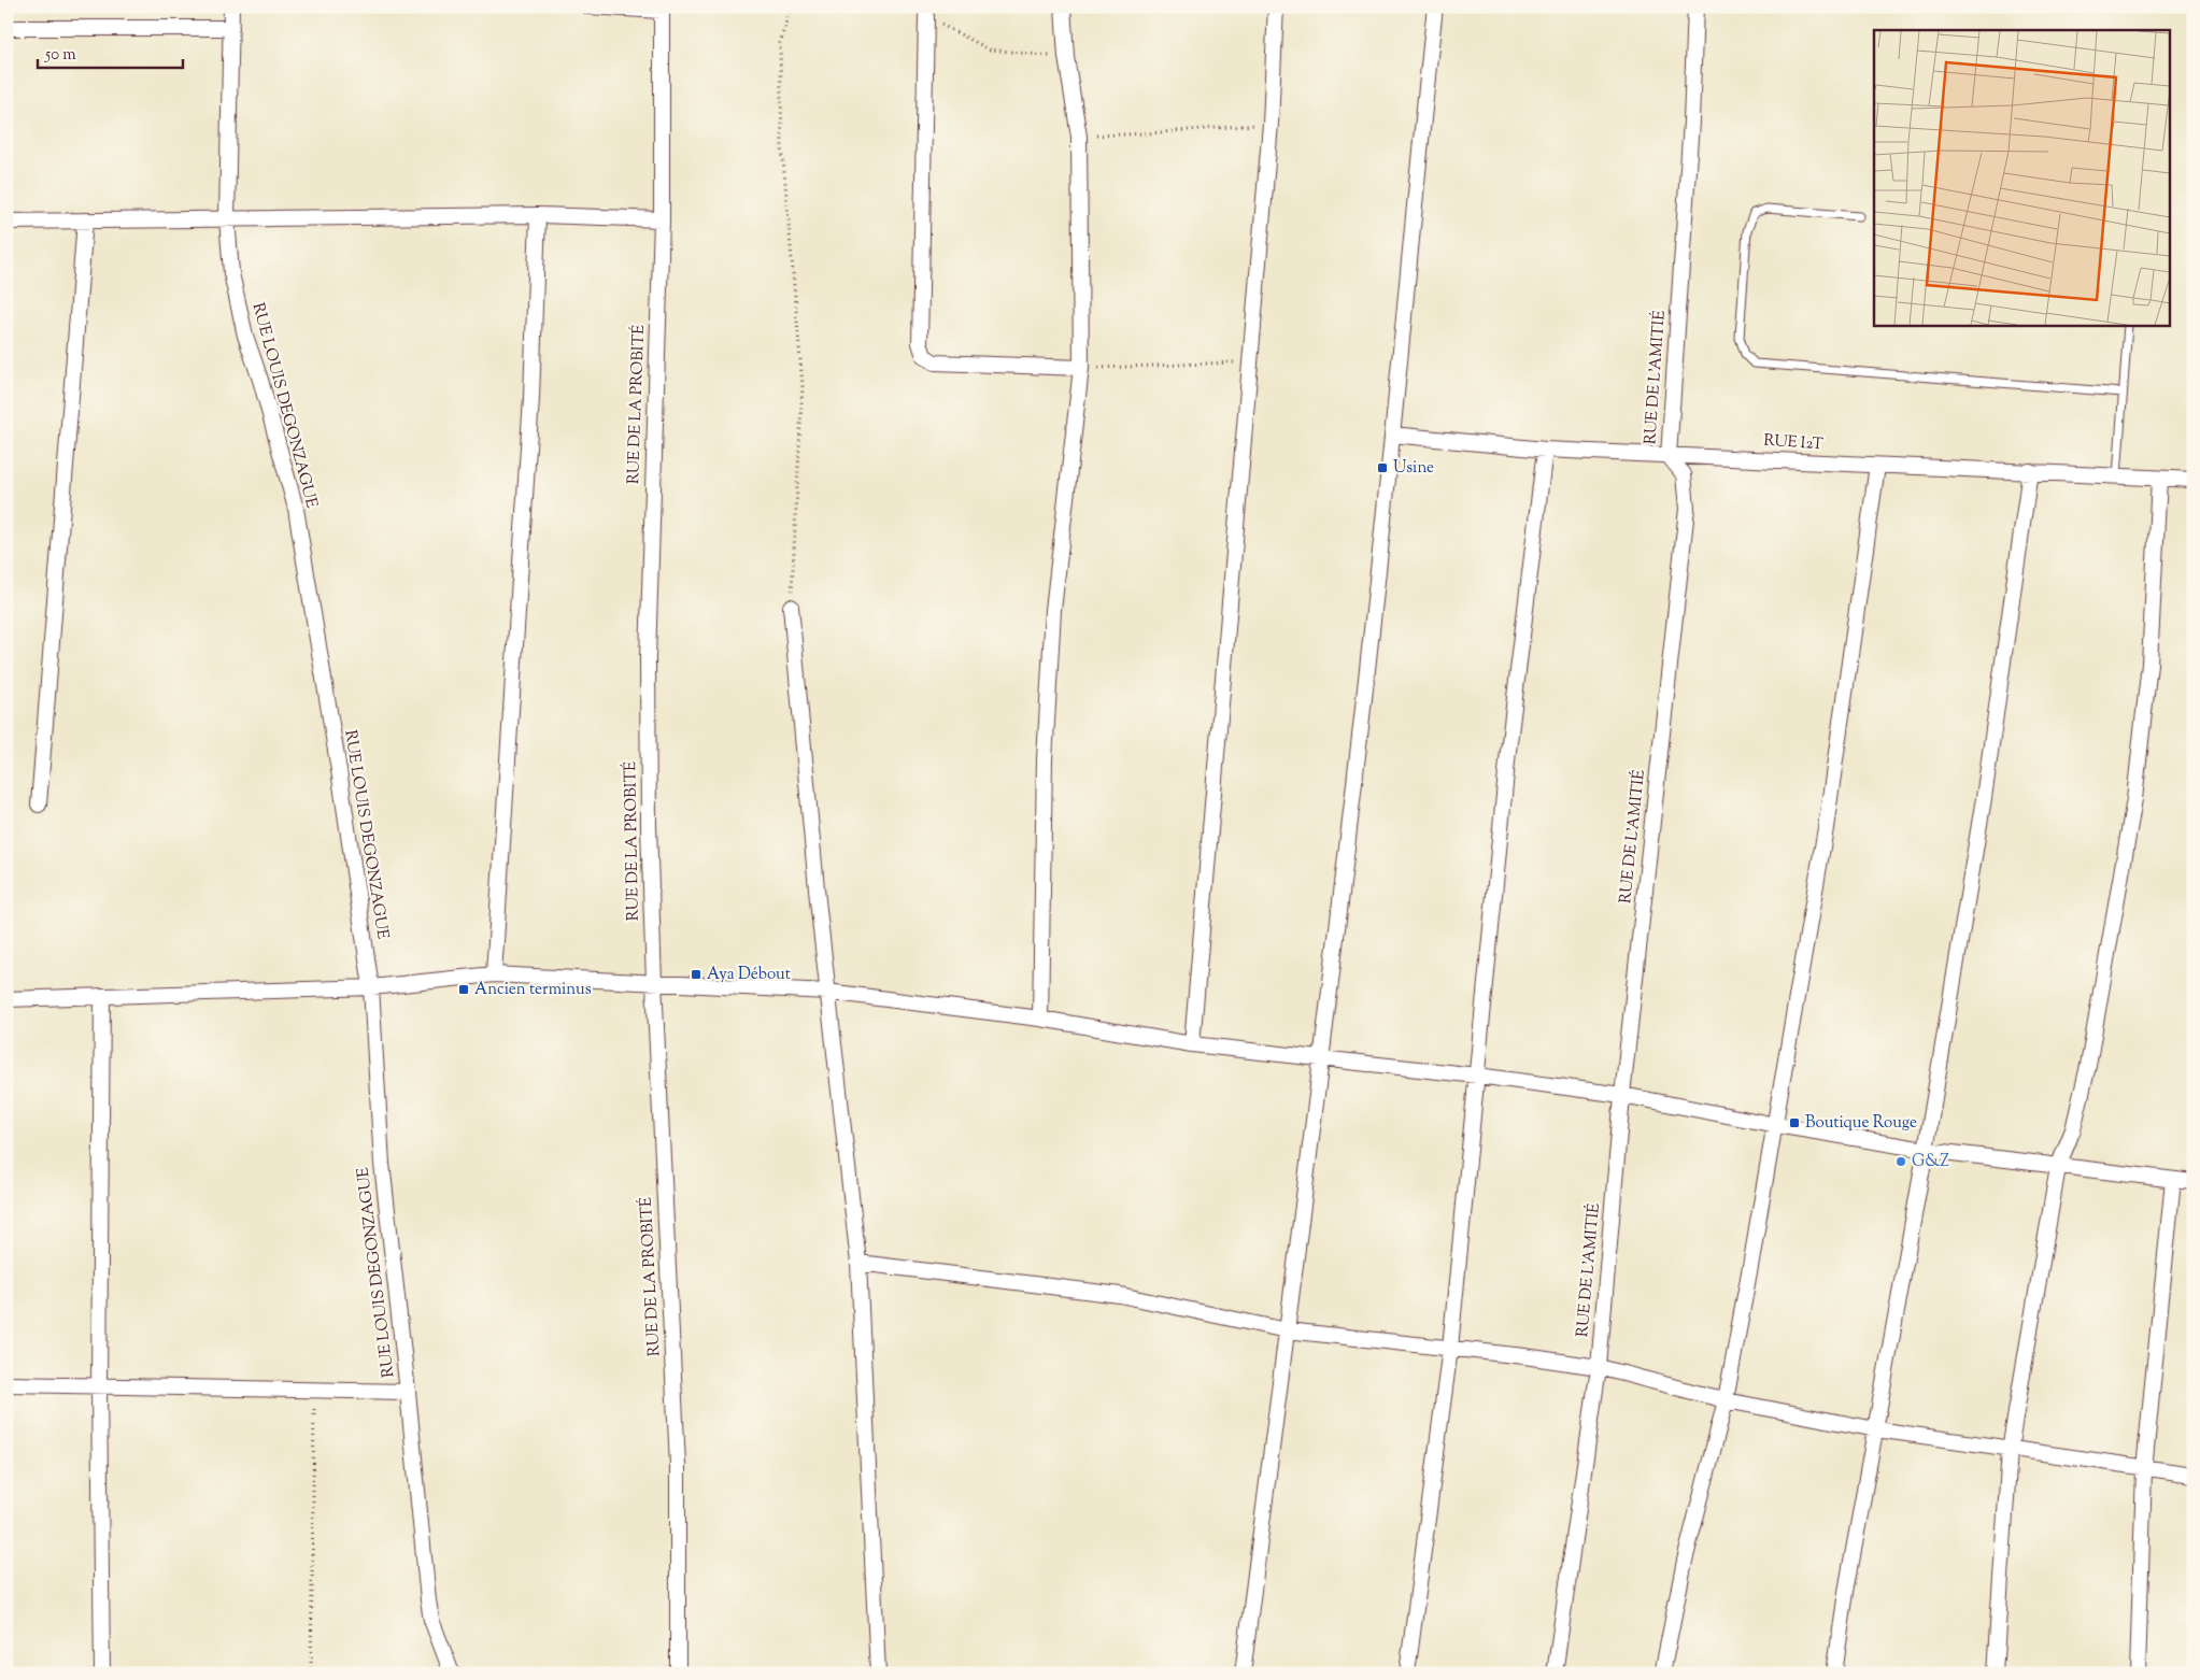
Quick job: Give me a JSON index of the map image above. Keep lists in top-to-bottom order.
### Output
{
  "streets": {
    "street": [
      "RUE DE L'AMITIÉ",
      "RUE DE LA PROBITÉ",
      "RUE LOUIS DEGONZAGUE",
      "RUE I2T"
    ]
  },
  "crossings": [
    ["RUE DE L'AMITIÉ", "RUE I2T"]
  ],
  "places": {
    "transit": [
      "Usine",
      "Aya Débout",
      "Ancien terminus",
      "Boutique Rouge"
    ],
    "other": ["G&Z"]
  },
  "scale_bar": "50 m"
}
